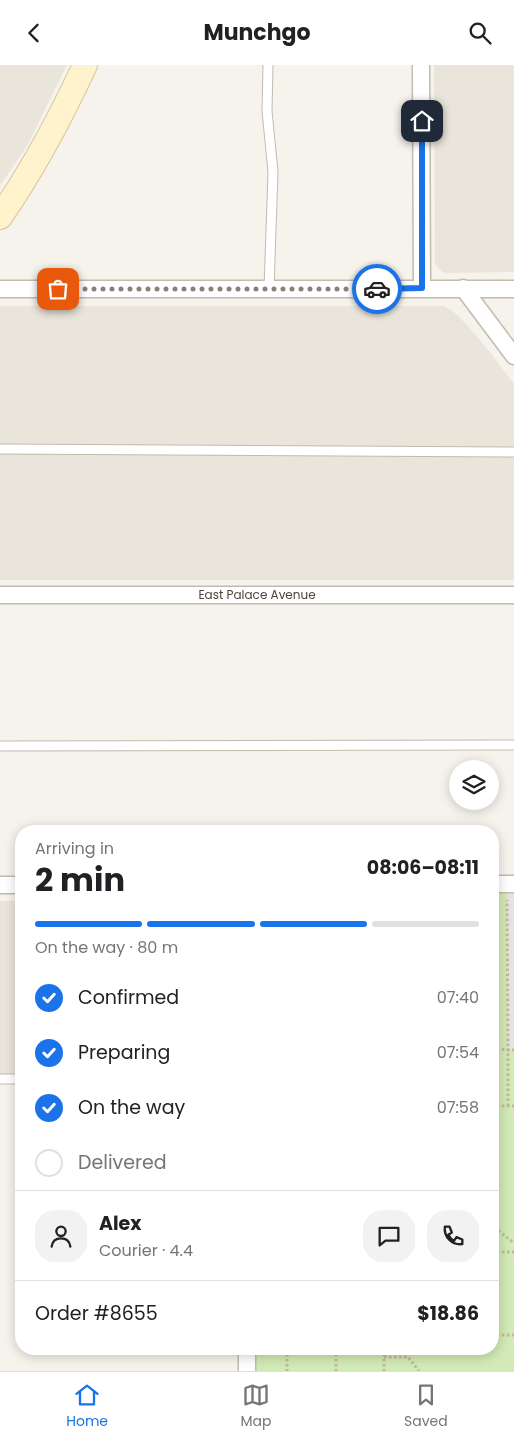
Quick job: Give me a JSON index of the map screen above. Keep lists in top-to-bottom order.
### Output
{
  "streets": {
    "street": ["East Palace Avenue"]
  },
  "page": {
    "header": "Munchgo",
    "heading": ["2 min", "Arriving in", "08:06–08:11"],
    "panel": [
      "Alex",
      "Courier · 4.4",
      "Order #8655",
      "$18.86"
    ],
    "bar": "On the way · 80 m",
    "list": [
      ["Confirmed", "07:40"],
      ["Preparing", "07:54"],
      ["On the way", "07:58"],
      "Delivered"
    ],
    "tabs": ["Home", "Map", "Saved"]
  }
}
